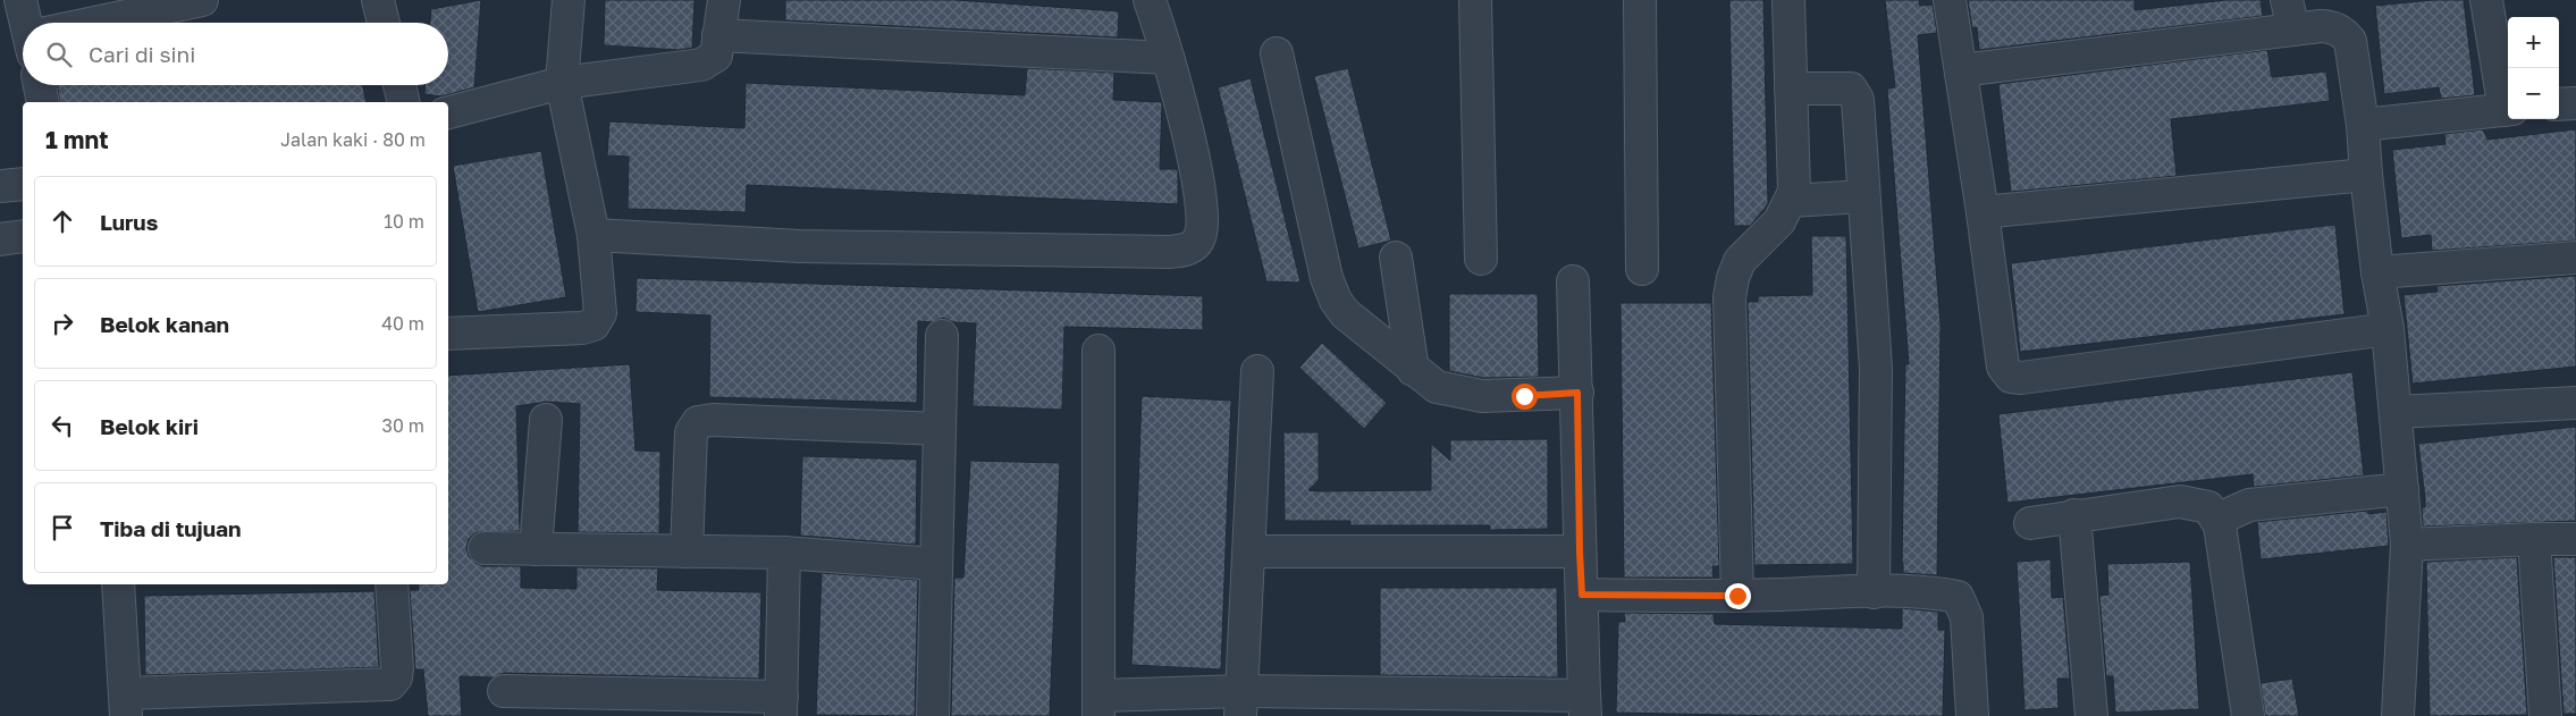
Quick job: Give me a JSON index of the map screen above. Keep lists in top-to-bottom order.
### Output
{
  "page": {
    "map_buttons": ["+", "−"],
    "search": "Cari di sini",
    "heading": ["1 mnt", "Jalan kaki · 80 m"],
    "list": [
      ["Lurus", "10 m"],
      ["Belok kanan", "40 m"],
      ["Belok kiri", "30 m"],
      "Tiba di tujuan"
    ]
  }
}
